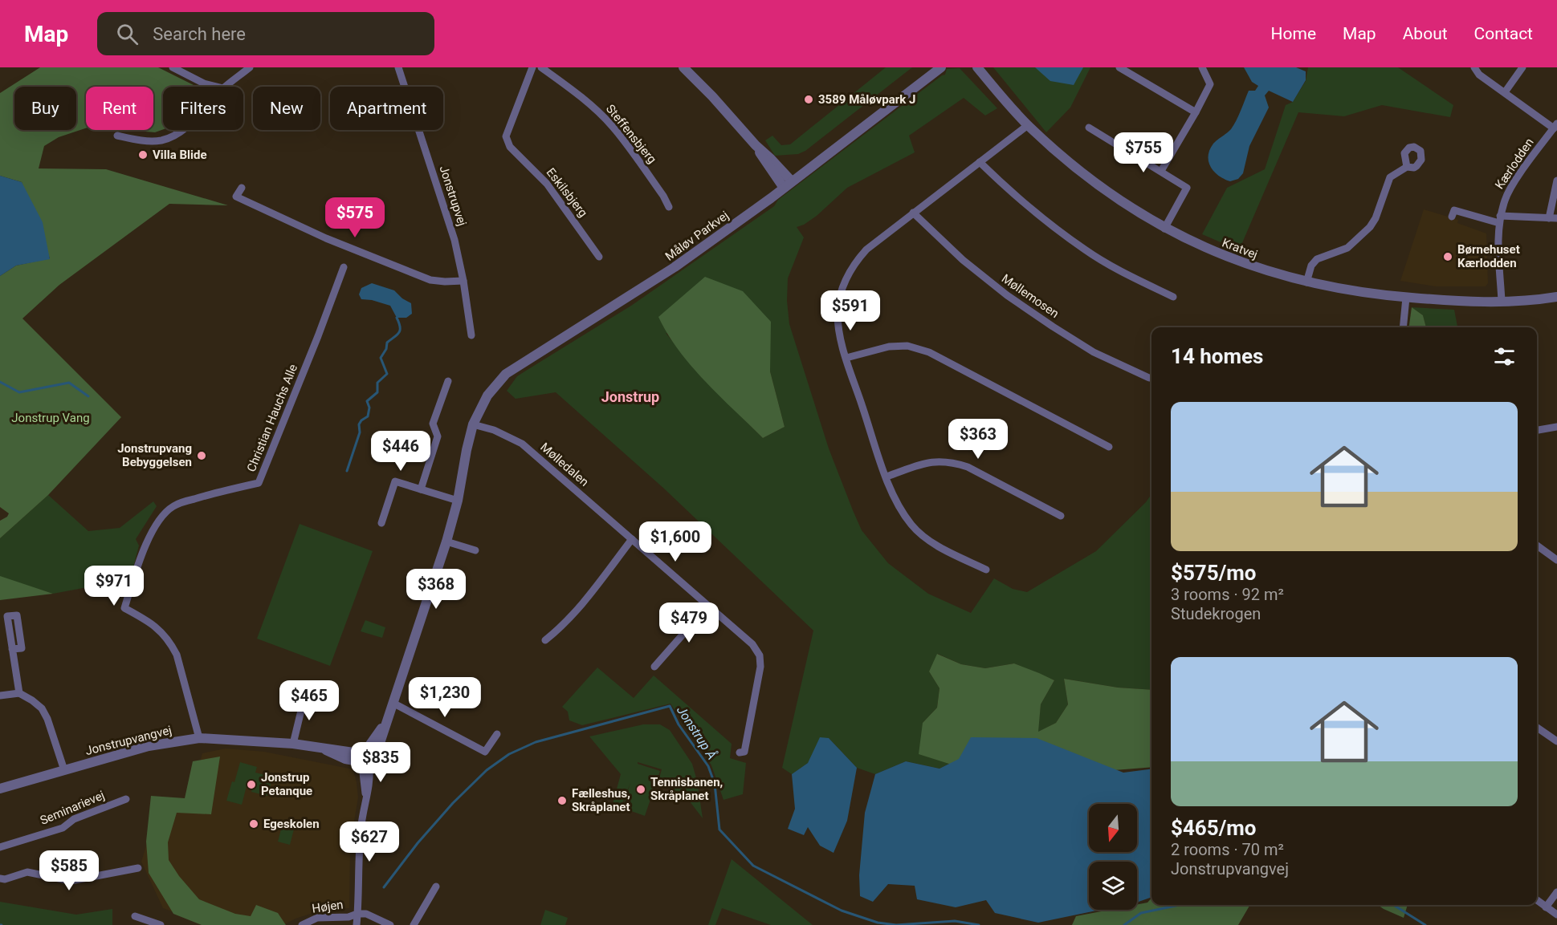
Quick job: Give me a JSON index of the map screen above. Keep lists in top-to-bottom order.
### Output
{
  "streets": {
    "street": [
      "Steffensbjerg",
      "Kærlodden",
      "Eskilsbjerg",
      "Jonstrupvej",
      "Måløv Parkvej",
      "Kratvej",
      "Møllemosen",
      "Christian Hauchs Alle",
      "Mølledalen",
      "Jonstrupvangvej",
      "Seminarievej",
      "Højen"
    ]
  },
  "crossings": [
    ["Kærlodden", "Kratvej"],
    ["Måløv Parkvej", "Mølledalen"],
    ["Christian Hauchs Alle", "Jonstrupvangvej"]
  ],
  "districts": ["Jonstrup"],
  "water": ["Jonstrup Å"],
  "parks": ["Jonstrup Vang"],
  "places": [
    "3589 Måløvpark J",
    "Villa Blide",
    "Børnehuset Kærlodden",
    "Jonstrupvang Bebyggelsen",
    "Jonstrup Petanque",
    "Tennisbanen, Skråplanet",
    "Fælleshus, Skråplanet",
    "Egeskolen"
  ],
  "north": "bottom",
  "page": {
    "header": "Map",
    "search": "Search here",
    "nav": [
      "Home",
      "Map",
      "About",
      "Contact"
    ],
    "chip": [
      "Buy",
      "Rent",
      "Filters",
      "New",
      "Apartment"
    ],
    "price": [
      "$755",
      "$575",
      "$591",
      "$363",
      "$446",
      "$1,600",
      "$971",
      "$368",
      "$479",
      "$1,230",
      "$465",
      "$835",
      "$627",
      "$585"
    ],
    "heading": "14 homes",
    "list": [
      {
        "name": "$575/mo",
        "note": "3 rooms · 92 m² · Studekrogen"
      },
      {
        "name": "$465/mo",
        "note": "2 rooms · 70 m² · Jonstrupvangvej"
      }
    ]
  }
}
